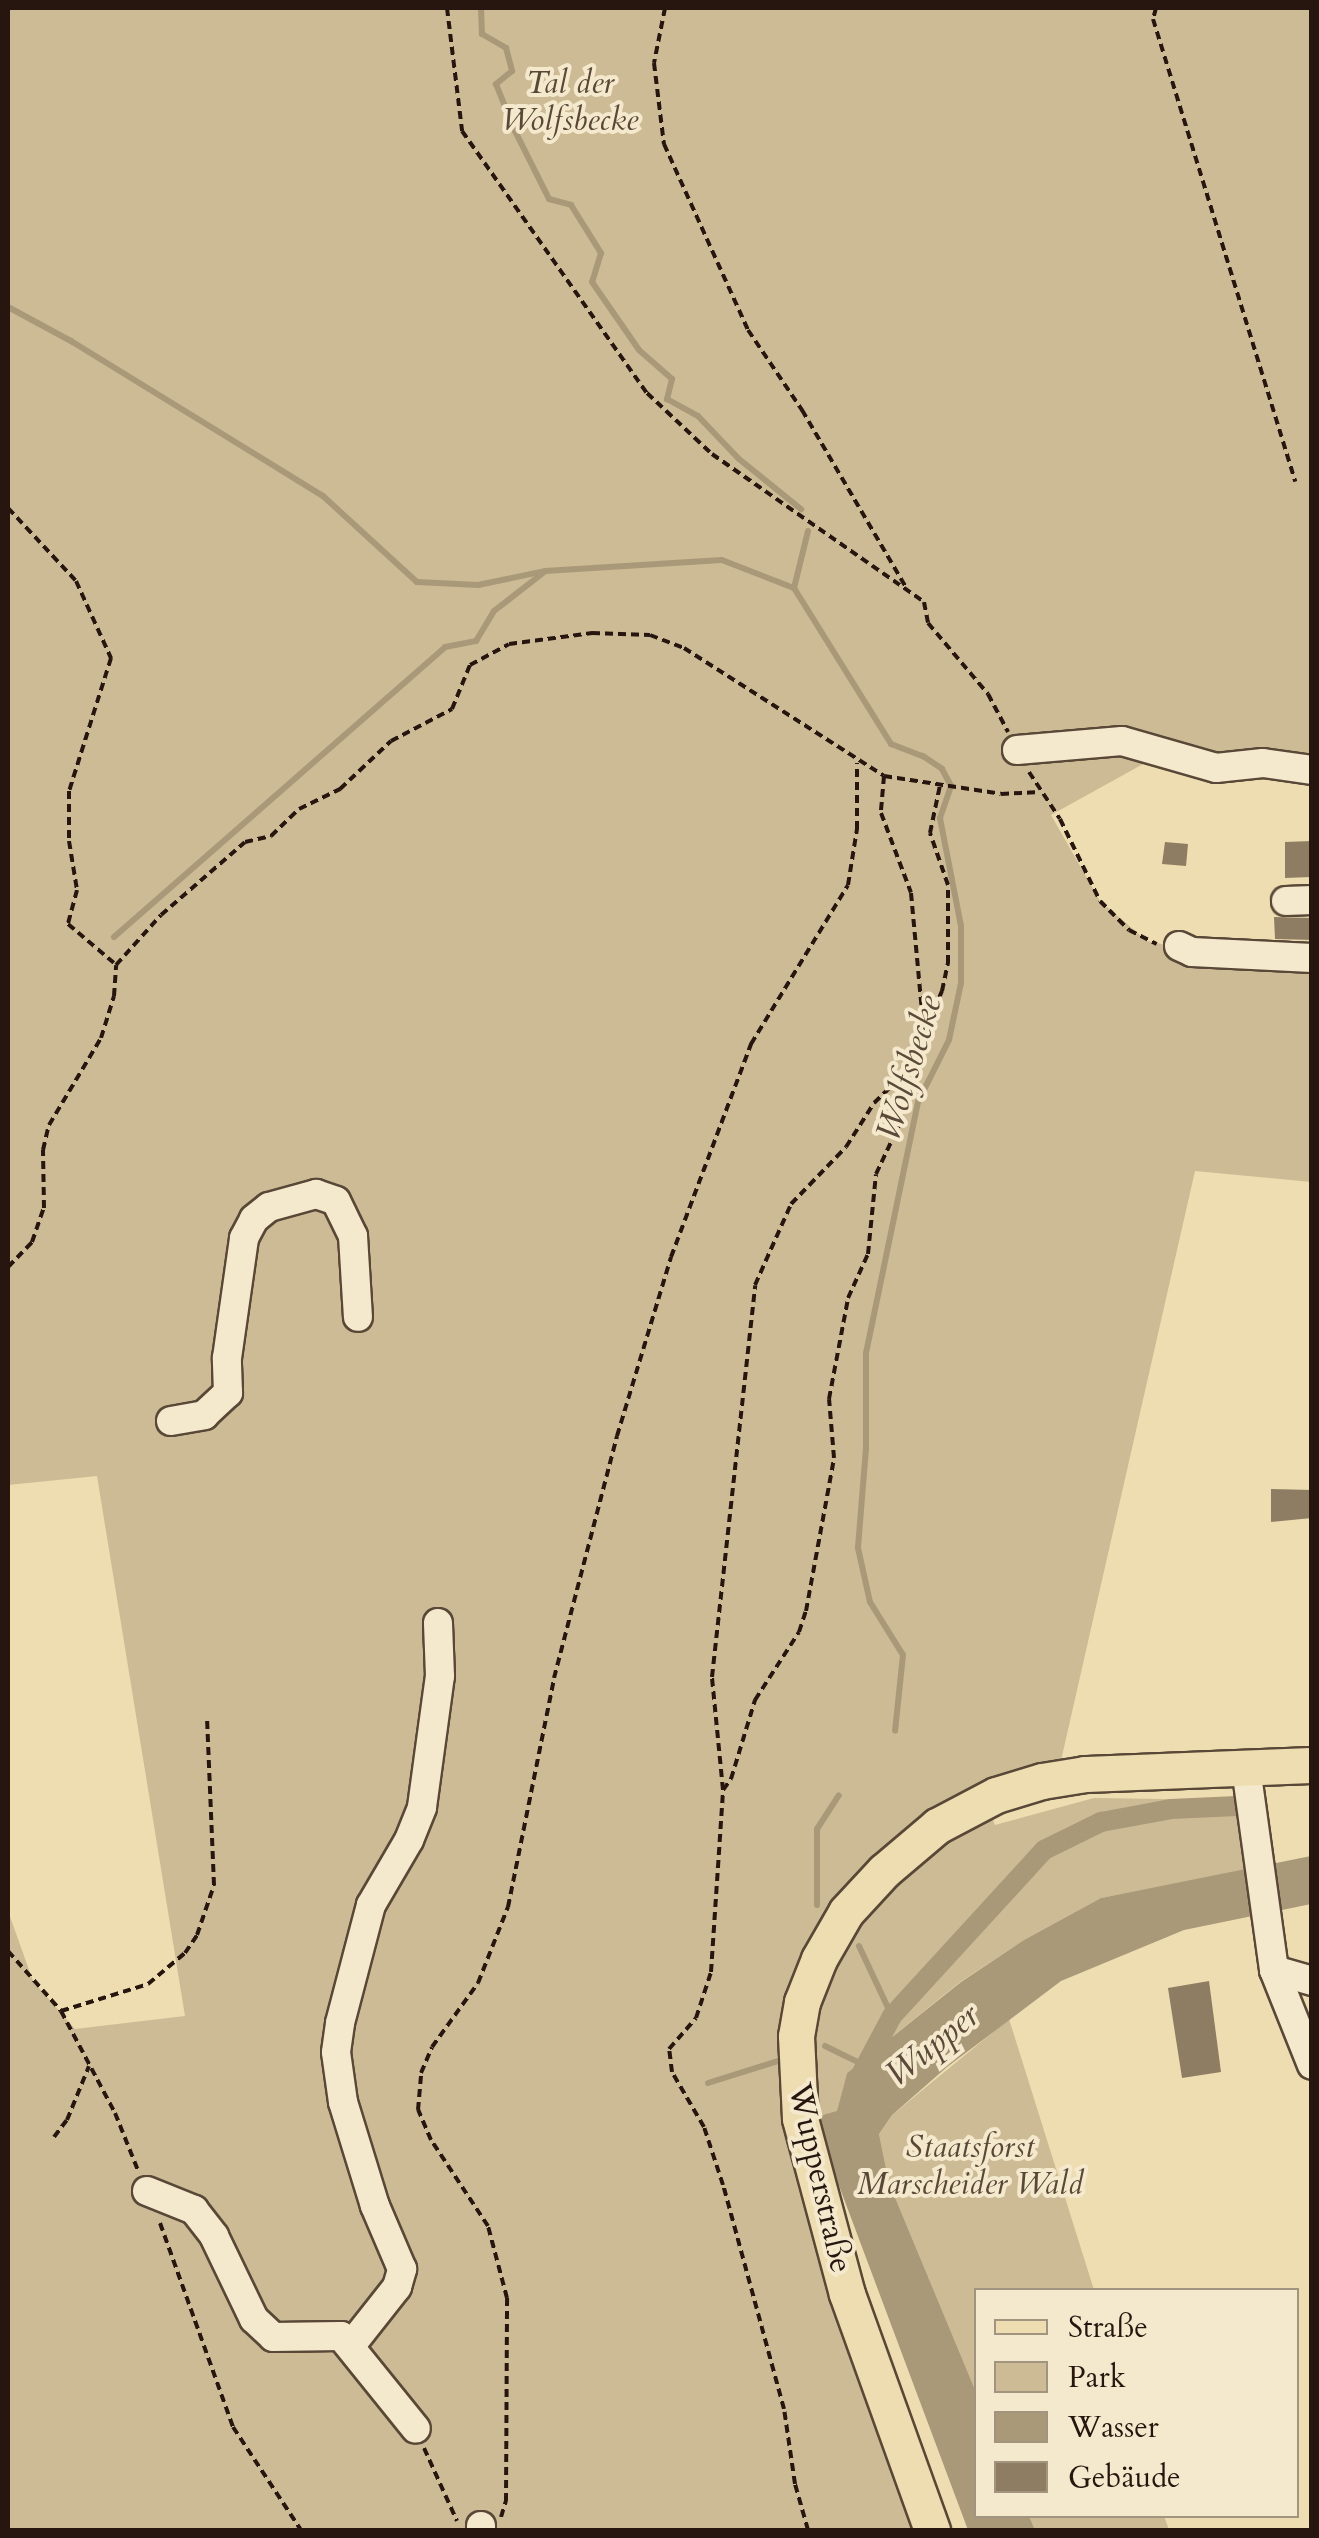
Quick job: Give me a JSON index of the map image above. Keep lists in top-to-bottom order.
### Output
{
  "streets": {
    "main road": ["Wupperstraße"]
  },
  "water": ["Wolfsbecke", "Wupper"],
  "parks": ["Tal der Wolfsbecke", "Staatsforst Marscheider Wald"],
  "legend": [
    "Straße",
    "Park",
    "Wasser",
    "Gebäude"
  ]
}
